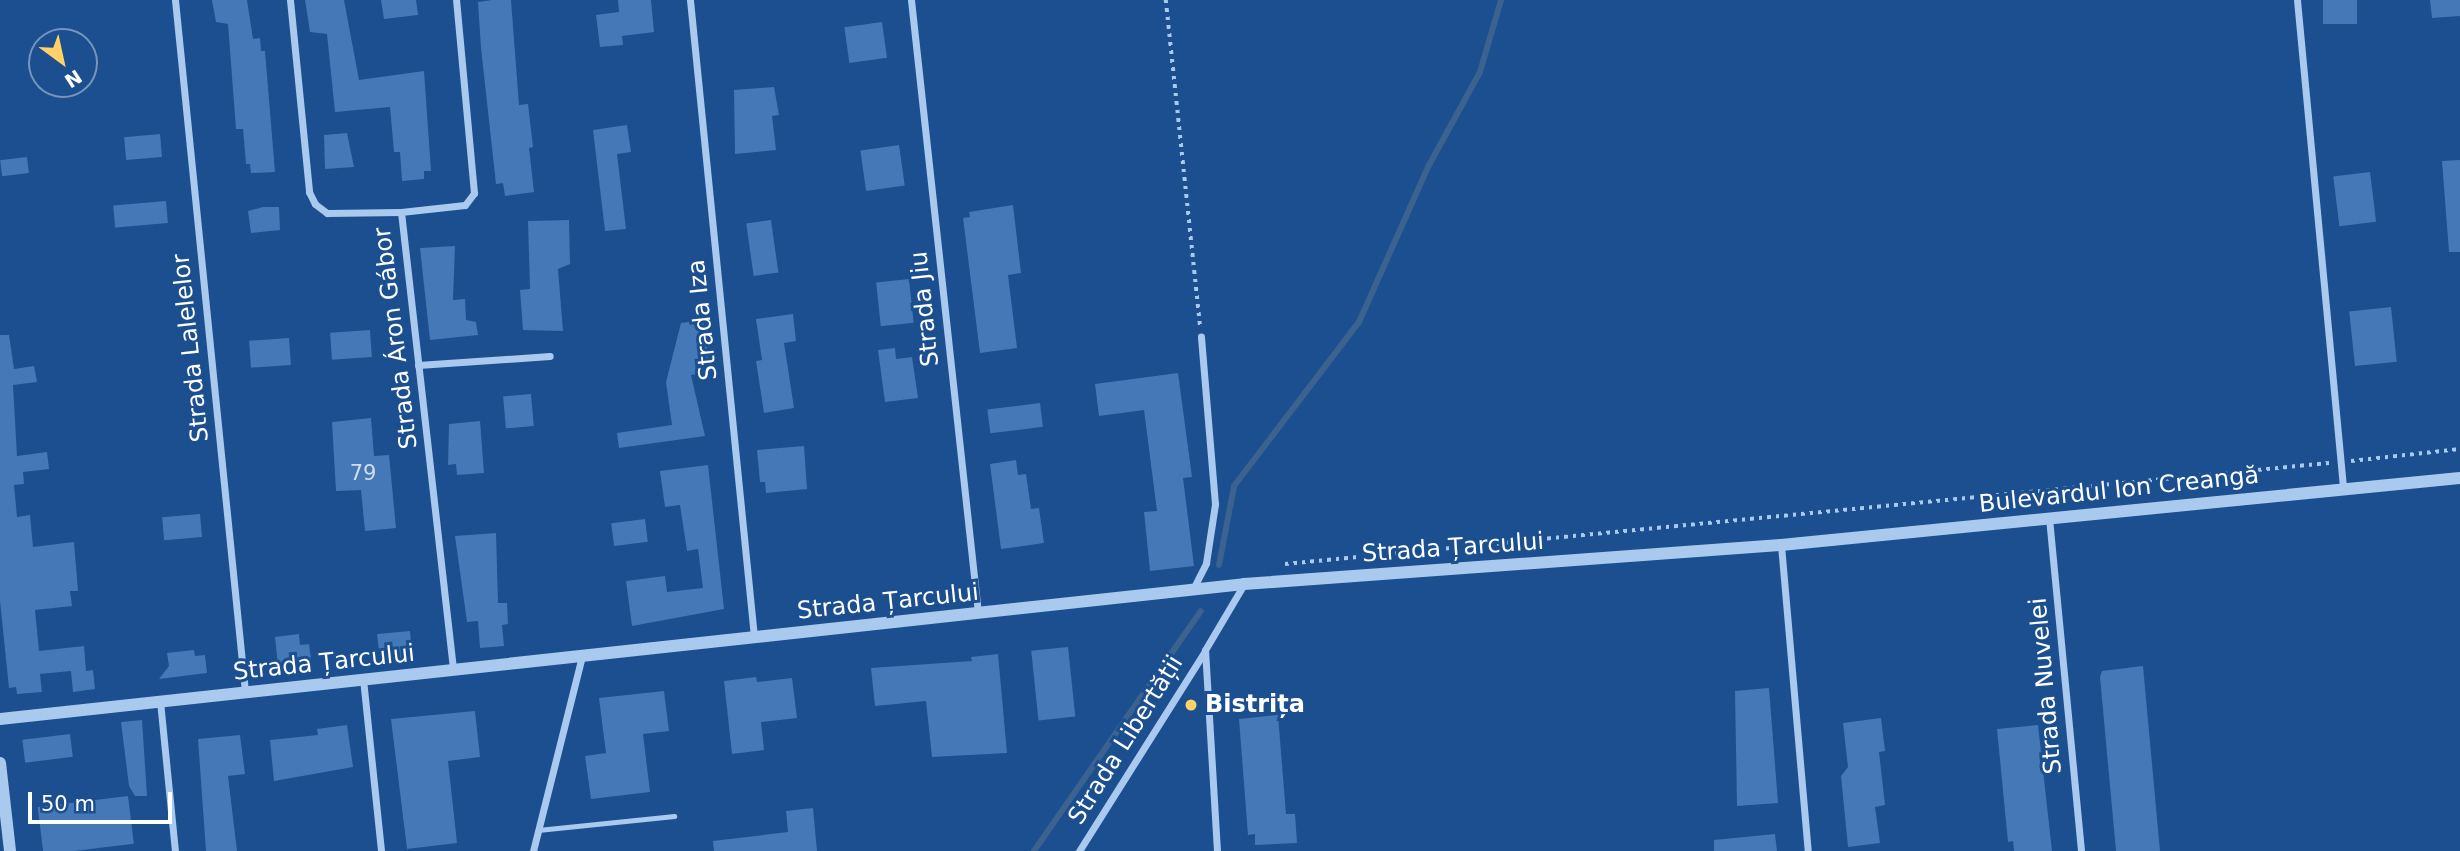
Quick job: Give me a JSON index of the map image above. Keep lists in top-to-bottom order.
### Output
{
  "streets": {
    "street": [
      "Strada Jiu",
      "Strada Iza",
      "Strada Áron Gábor",
      "Strada Lalelelor",
      "Bulevardul Ion Creangă",
      "Strada Țarcului",
      "Strada Nuvelei",
      "Strada Libertății"
    ]
  },
  "crossings": [
    ["Strada Jiu", "Strada Țarcului"],
    ["Strada Iza", "Strada Țarcului"],
    ["Strada Áron Gábor", "Strada Țarcului"],
    ["Strada Lalelelor", "Strada Țarcului"],
    ["Bulevardul Ion Creangă", "Strada Țarcului"],
    ["Bulevardul Ion Creangă", "Strada Nuvelei"],
    ["Strada Țarcului", "Strada Libertății"]
  ],
  "places": ["Bistrița"],
  "house_numbers": ["79"],
  "scale_bar": "50 m",
  "north": "bottom right"
}
